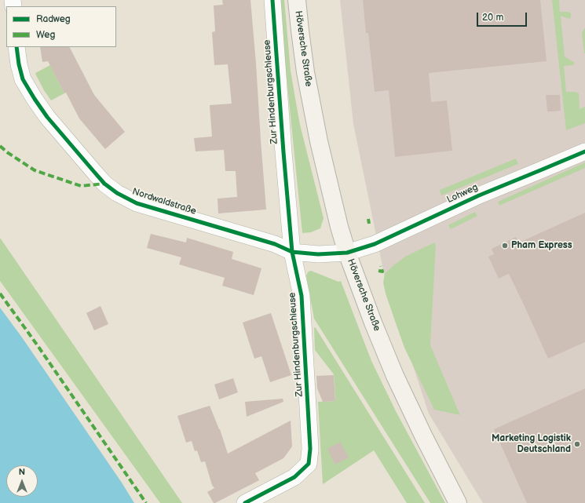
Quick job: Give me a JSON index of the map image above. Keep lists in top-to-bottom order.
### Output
{
  "streets": {
    "main road": ["Höversche Straße"],
    "street": ["Zur Hindenburgschleuse", "Lohweg", "Nordwaldstraße"]
  },
  "crossings": [
    ["Höversche Straße", "Lohweg"],
    ["Höversche Straße", "Nordwaldstraße"],
    ["Zur Hindenburgschleuse", "Nordwaldstraße"],
    ["Lohweg", "Nordwaldstraße"]
  ],
  "places": ["Pham Express", "Marketing Logistik Deutschland"],
  "legend": ["Radweg", "Weg"],
  "scale_bar": "20 m",
  "north": "top"
}
